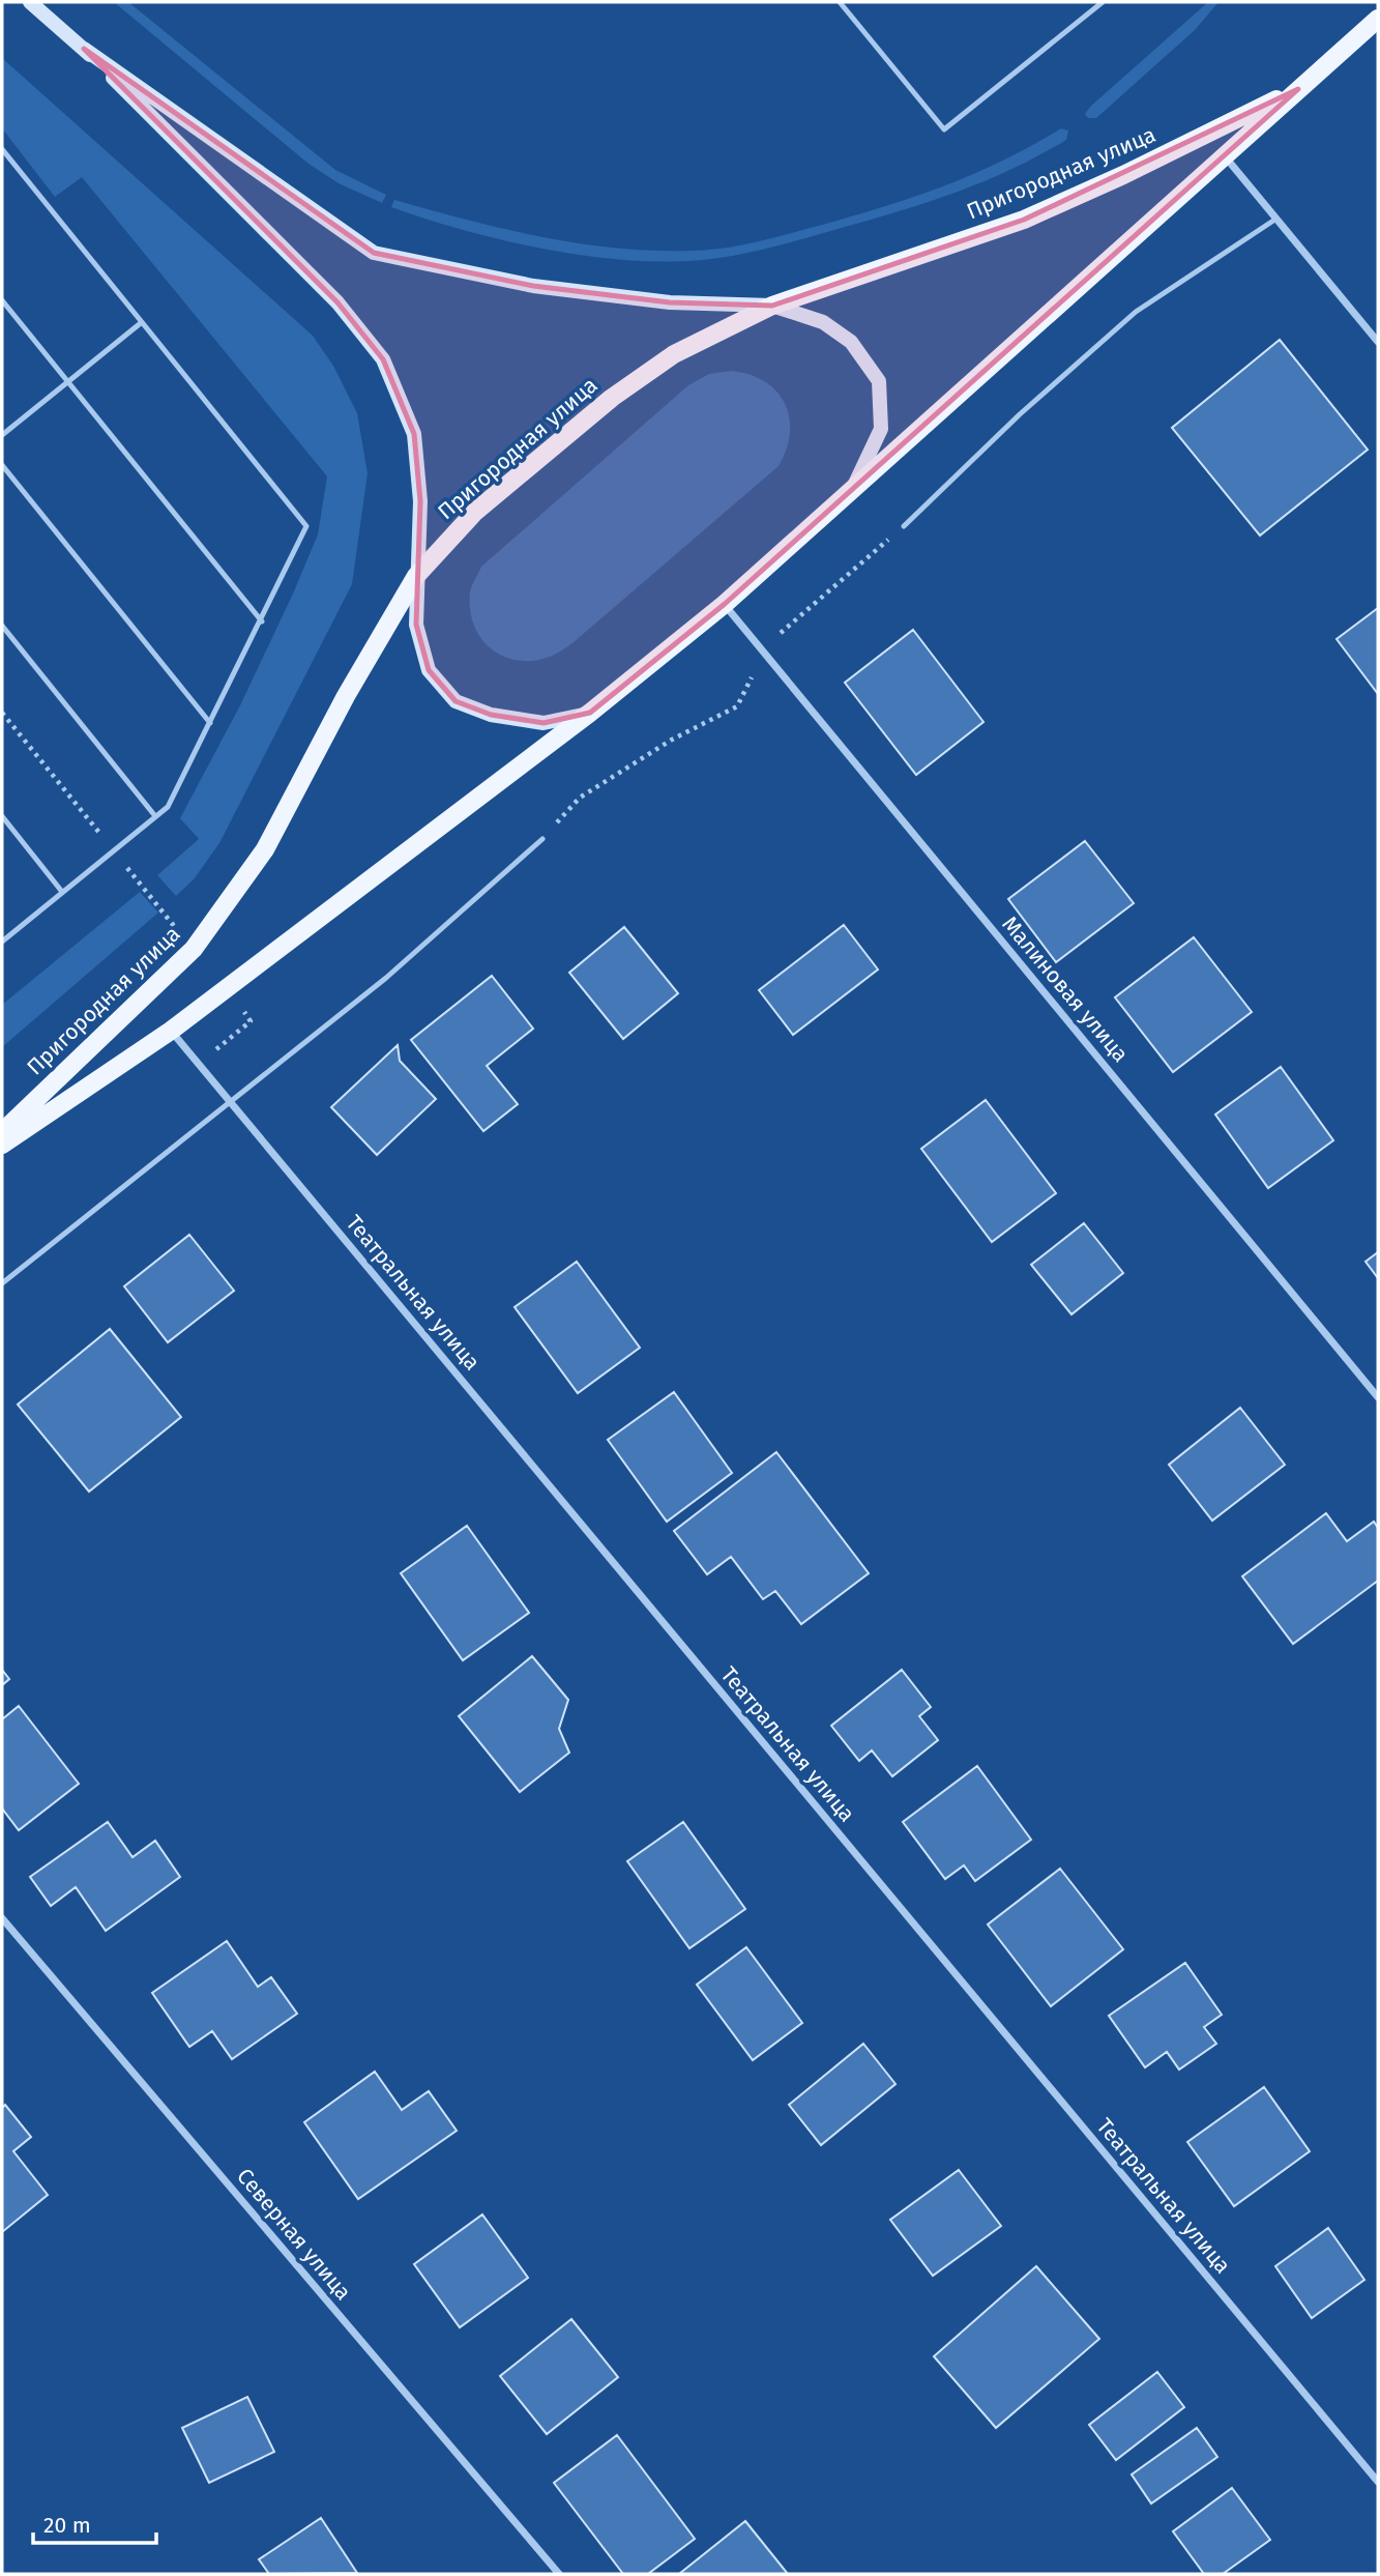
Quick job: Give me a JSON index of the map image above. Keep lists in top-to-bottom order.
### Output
{
  "streets": {
    "main road": ["Пригородная улица"],
    "street": ["Малиновая улица", "Театральная улица", "Северная улица"]
  },
  "crossings": [
    ["Пригородная улица", "Малиновая улица"],
    ["Пригородная улица", "Театральная улица"]
  ],
  "scale_bar": "20 m"
}
